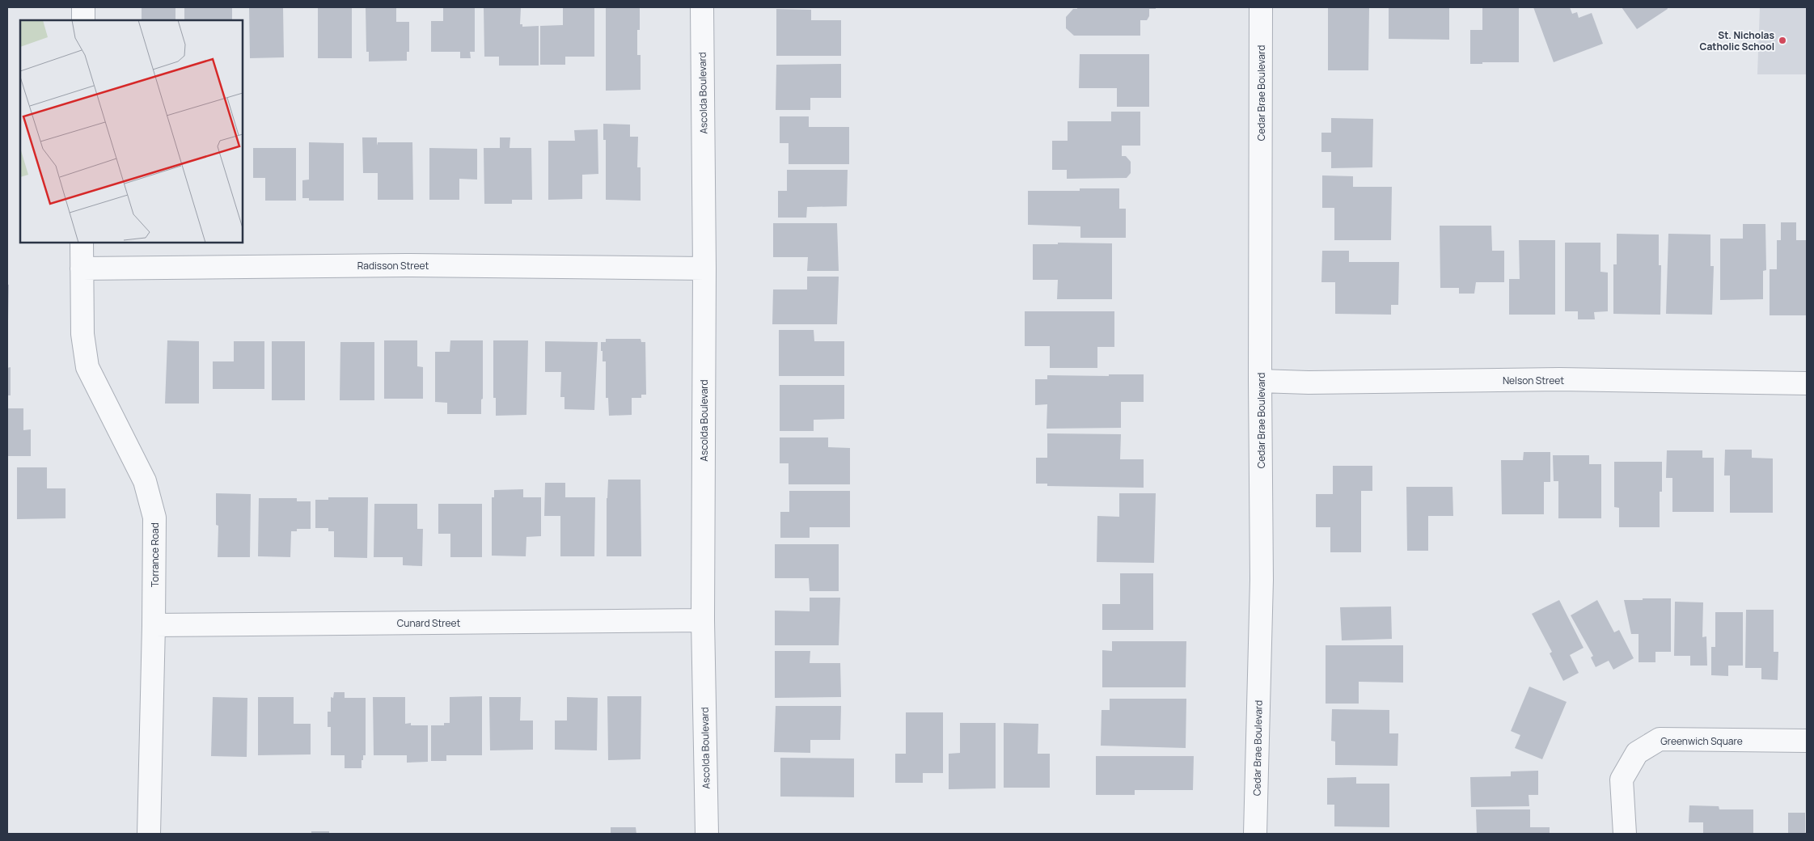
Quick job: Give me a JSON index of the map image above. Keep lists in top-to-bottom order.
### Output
{
  "streets": {
    "street": [
      "Ascolda Boulevard",
      "Cedar Brae Boulevard",
      "Radisson Street",
      "Nelson Street",
      "Torrance Road",
      "Cunard Street",
      "Greenwich Square"
    ]
  },
  "crossings": [
    ["Ascolda Boulevard", "Radisson Street"],
    ["Ascolda Boulevard", "Cunard Street"],
    ["Cedar Brae Boulevard", "Nelson Street"],
    ["Radisson Street", "Torrance Road"],
    ["Torrance Road", "Cunard Street"]
  ],
  "places": ["St. Nicholas Catholic School"]
}
